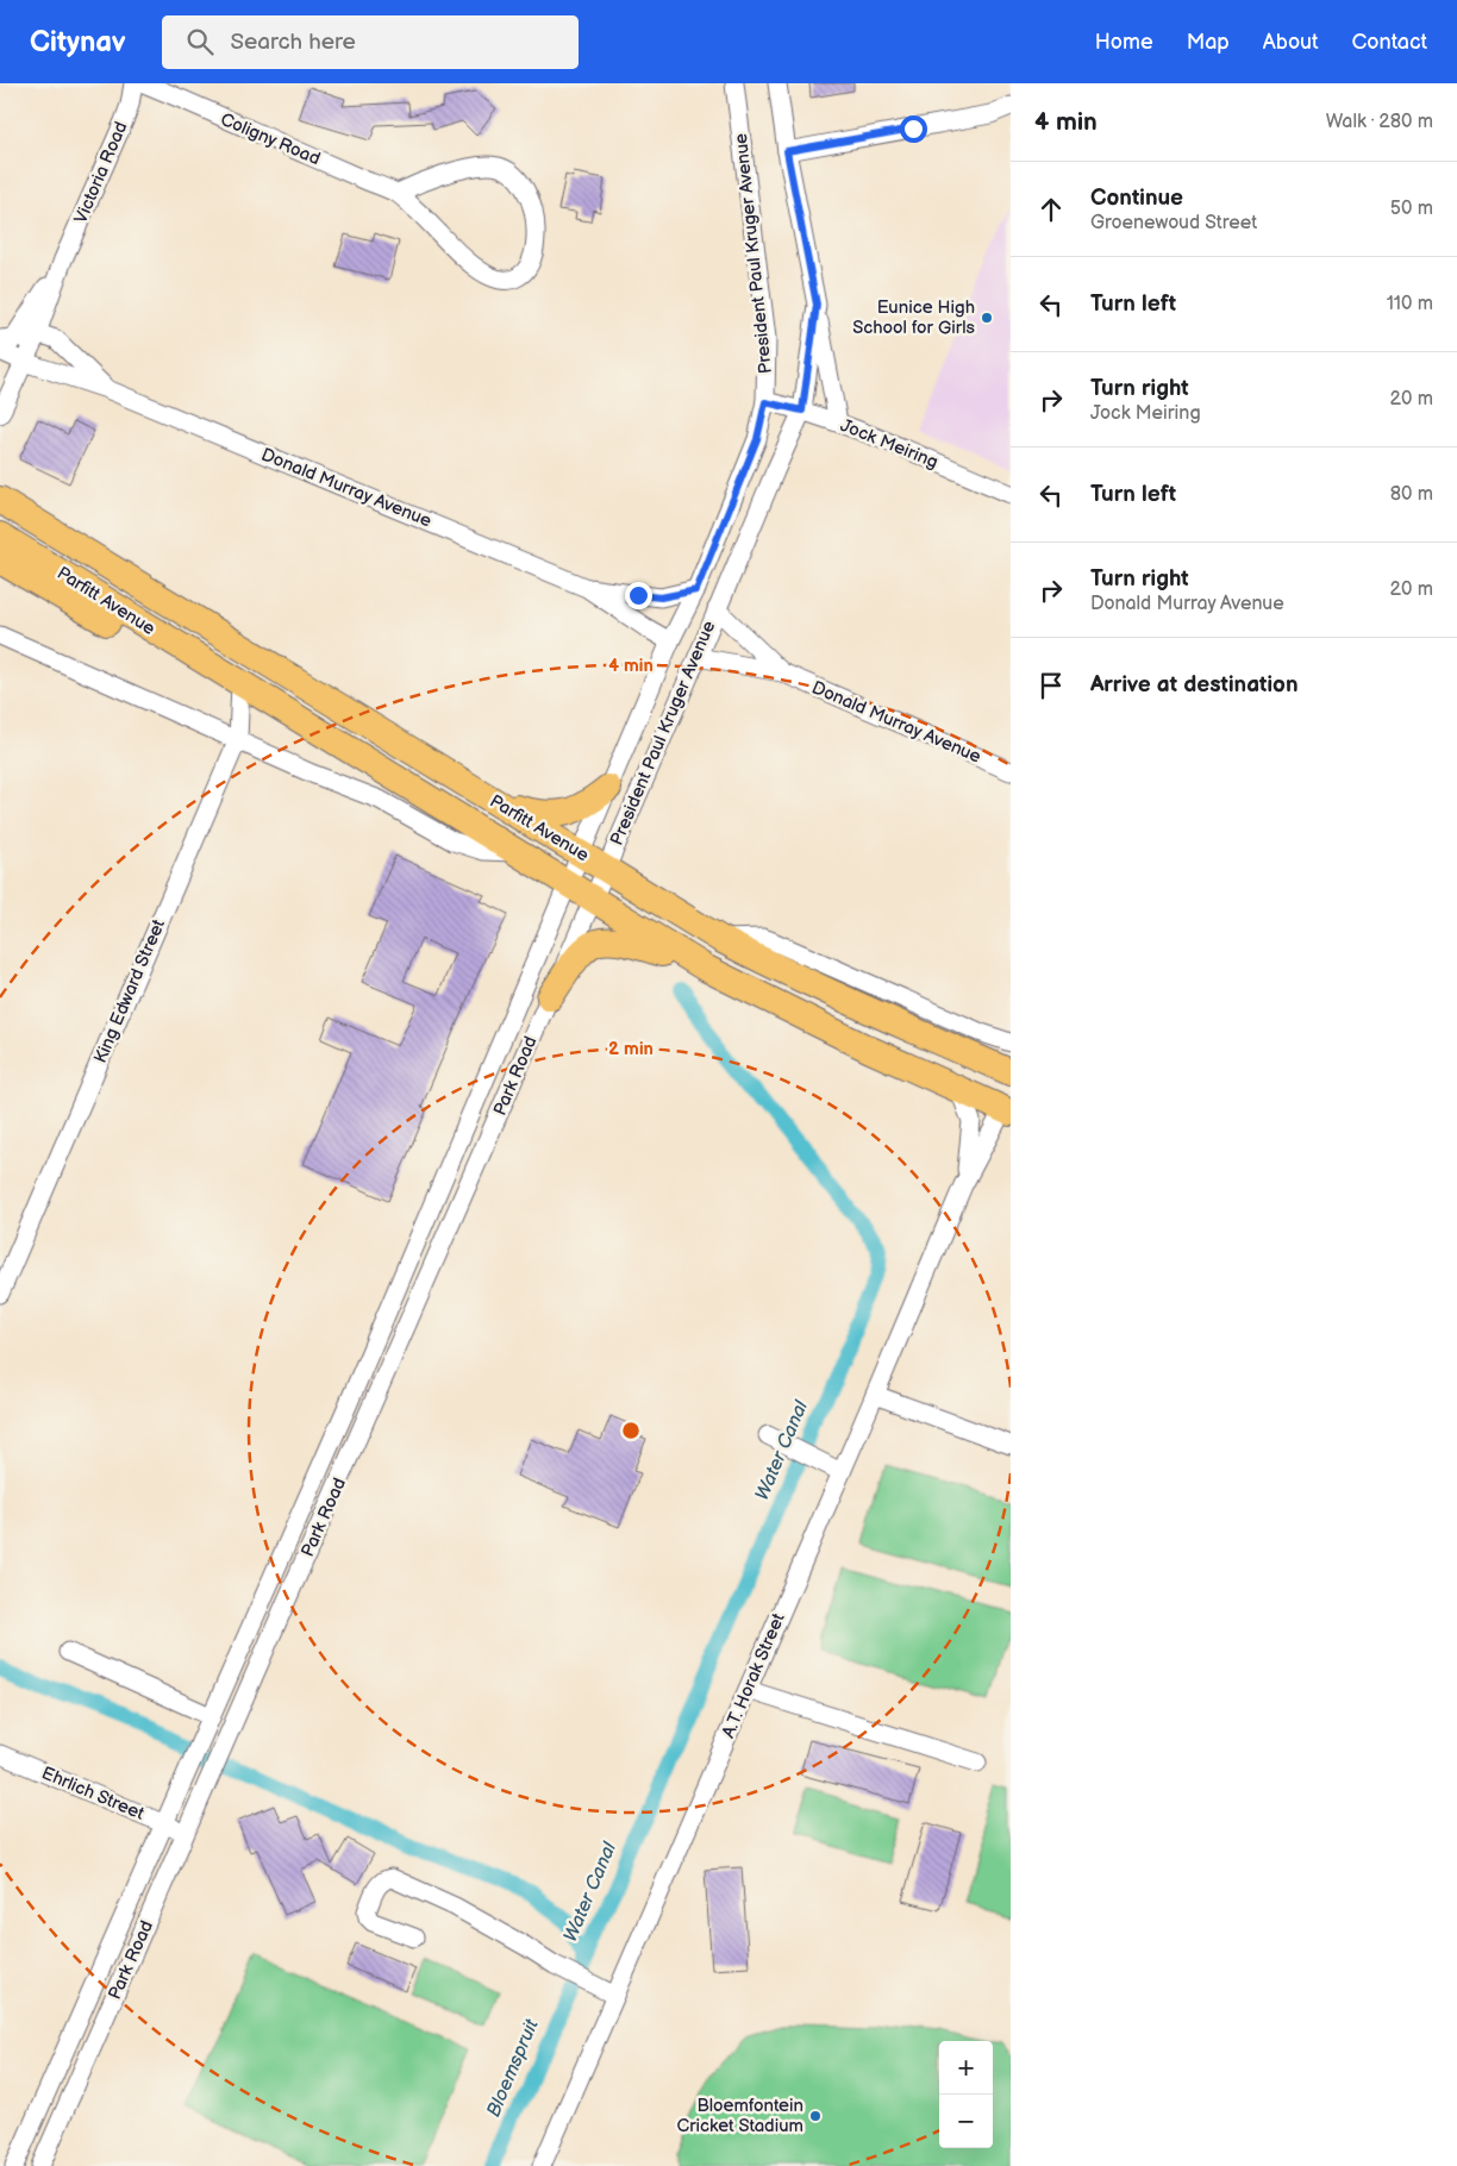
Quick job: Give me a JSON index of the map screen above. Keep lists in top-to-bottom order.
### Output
{
  "streets": {
    "highway": ["Parfitt Avenue"],
    "street": [
      "Coligny Road",
      "Victoria Road",
      "President Paul Kruger Avenue",
      "Jock Meiring",
      "Donald Murray Avenue",
      "King Edward Street",
      "Park Road",
      "A.T. Horak Street",
      "Ehrlich Street"
    ]
  },
  "crossings": [
    ["Victoria Road", "Donald Murray Avenue"],
    ["President Paul Kruger Avenue", "Jock Meiring"],
    ["President Paul Kruger Avenue", "Donald Murray Avenue"],
    ["President Paul Kruger Avenue", "Parfitt Avenue"],
    ["President Paul Kruger Avenue", "Park Road"],
    ["Parfitt Avenue", "King Edward Street"],
    ["Parfitt Avenue", "Park Road"],
    ["Parfitt Avenue", "A.T. Horak Street"],
    ["Park Road", "Ehrlich Street"]
  ],
  "water": ["Water Canal", "Bloemspruit"],
  "places": ["Eunice High School for Girls", "Bloemfontein Cricket Stadium"],
  "page": {
    "header": "Citynav",
    "search": "Search here",
    "nav": [
      "Home",
      "Map",
      "About",
      "Contact"
    ],
    "heading": ["4 min", "Walk · 280 m"],
    "list": [
      ["Continue", "Groenewoud Street", "50 m"],
      ["Turn left", "110 m"],
      ["Turn right", "Jock Meiring", "20 m"],
      ["Turn left", "80 m"],
      ["Turn right", "Donald Murray Avenue", "20 m"],
      "Arrive at destination"
    ],
    "map_buttons": ["+", "−"]
  },
  "rings": ["4 min", "2 min"]
}
